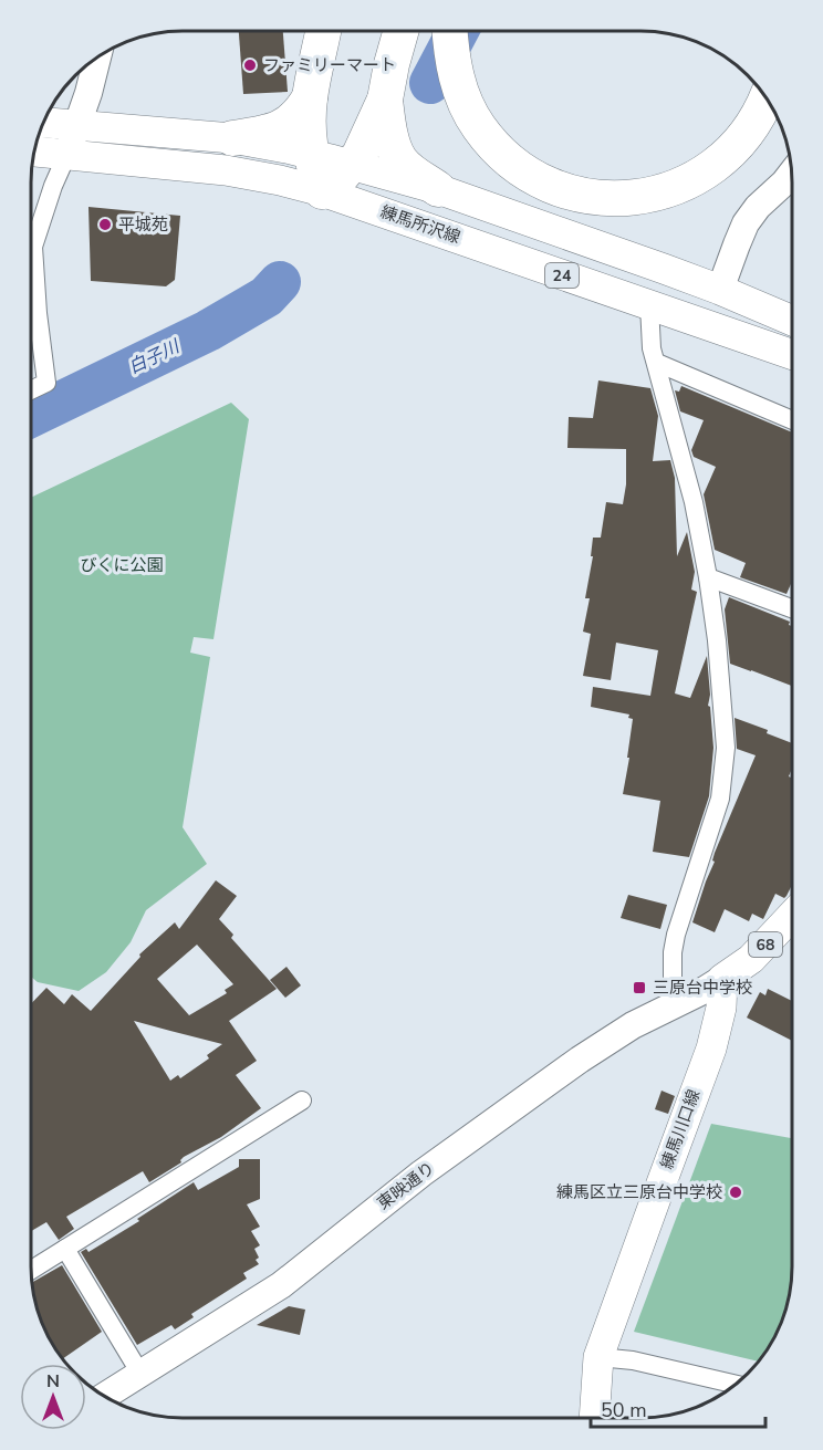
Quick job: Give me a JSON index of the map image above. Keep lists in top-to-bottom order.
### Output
{
  "streets": {
    "main road": [
      "練馬所沢線",
      "24",
      "68",
      "練馬川口線"
    ],
    "street": ["東映通り"]
  },
  "crossings": [
    ["68", "練馬川口線"],
    ["68", "東映通り"],
    ["練馬川口線", "東映通り"]
  ],
  "water": ["白子川"],
  "parks": ["びくに公園"],
  "places": {
    "other": ["ファミリーマート", "平城苑", "練馬区立三原台中学校"],
    "transit": ["三原台中学校"]
  },
  "scale_bar": "50 m",
  "north": "top"
}
